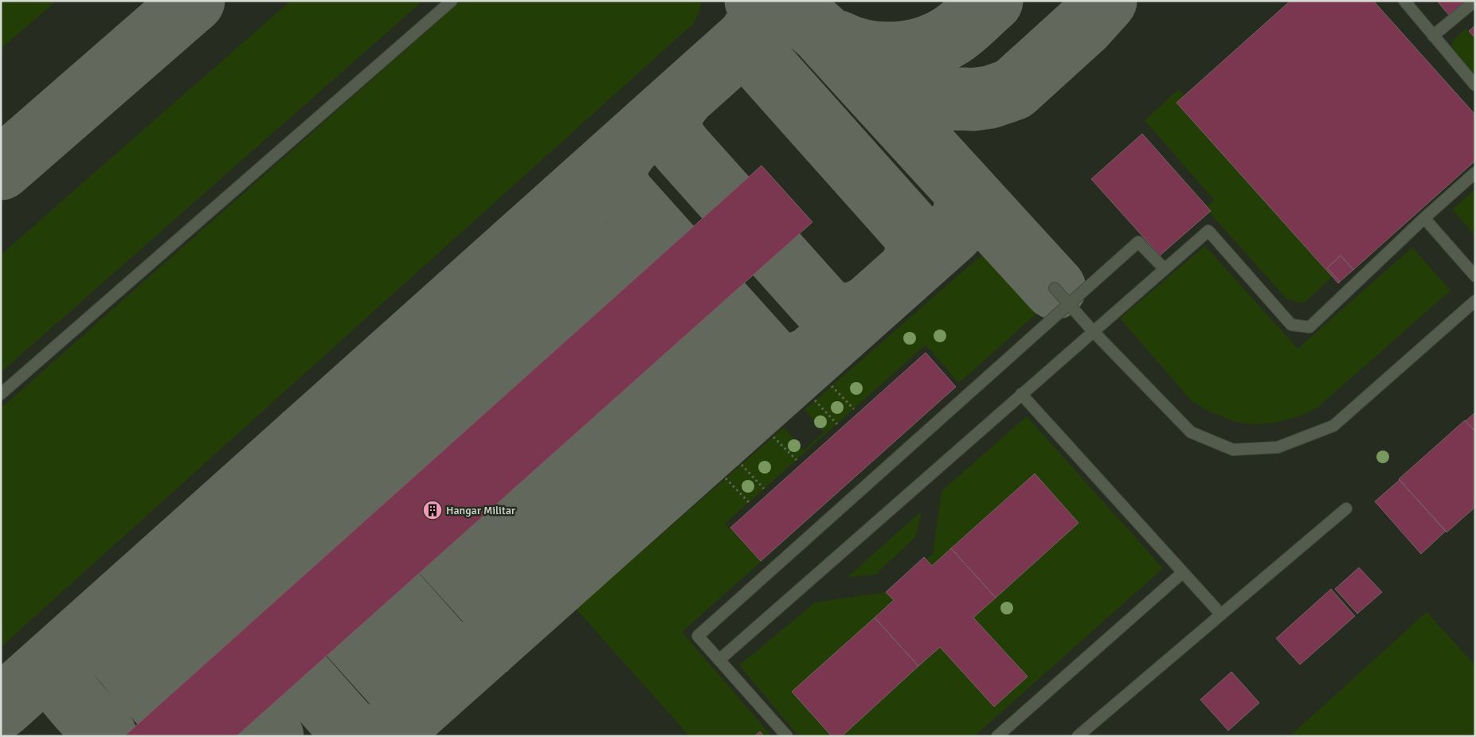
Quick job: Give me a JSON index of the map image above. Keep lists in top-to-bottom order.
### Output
{
  "places": {
    "building": ["Hangar Militar"]
  }
}
